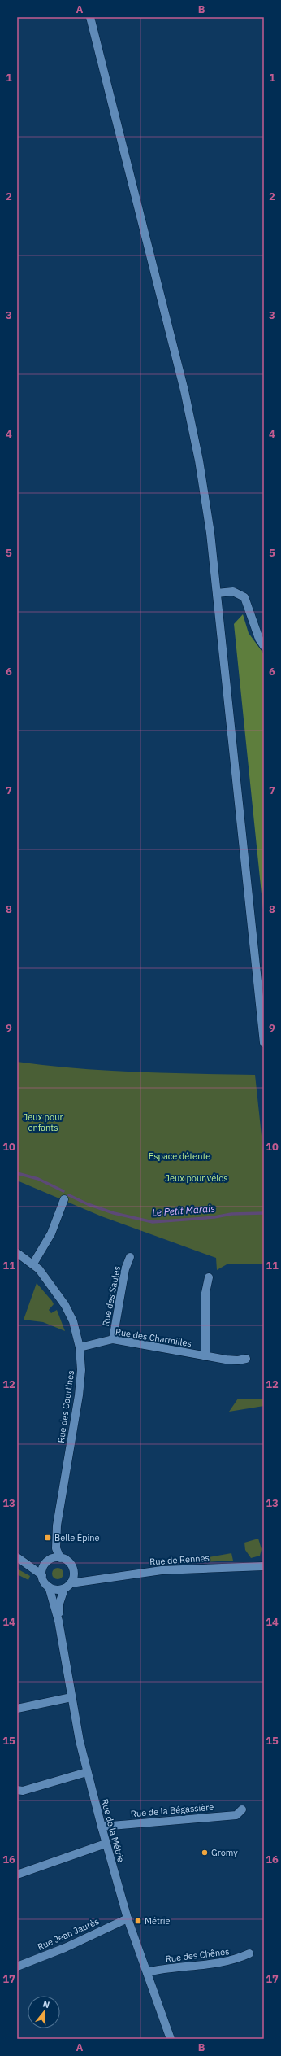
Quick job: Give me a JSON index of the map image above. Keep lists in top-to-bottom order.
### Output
{
  "streets": {
    "street": [
      "Rue des Saules",
      "Rue des Charmilles",
      "Rue des Courtines",
      "Rue de Rennes",
      "Rue de la Bégassière",
      "Rue de la Métrie",
      "Rue Jean Jaurès",
      "Rue des Chênes"
    ]
  },
  "crossings": [
    ["Rue des Saules", "Rue des Charmilles"],
    ["Rue des Charmilles", "Rue des Courtines"],
    ["Rue des Courtines", "Rue de Rennes"],
    ["Rue des Courtines", "Rue de la Métrie"],
    ["Rue de Rennes", "Rue de la Métrie"],
    ["Rue de la Bégassière", "Rue de la Métrie"],
    ["Rue de la Métrie", "Rue Jean Jaurès"],
    ["Rue de la Métrie", "Rue des Chênes"]
  ],
  "water": ["Le Petit Marais"],
  "parks": ["Jeux pour enfants", "Espace détente", "Jeux pour vélos"],
  "places": {
    "transit": ["Belle Épine", "Métrie"],
    "other": ["Gromy"]
  },
  "north": "top",
  "grid": {
    "columns": ["A", "B"],
    "rows": [
      "1",
      "2",
      "3",
      "4",
      "5",
      "6",
      "7",
      "8",
      "9",
      "10",
      "11",
      "12",
      "13",
      "14",
      "15",
      "16",
      "17"
    ]
  }
}
